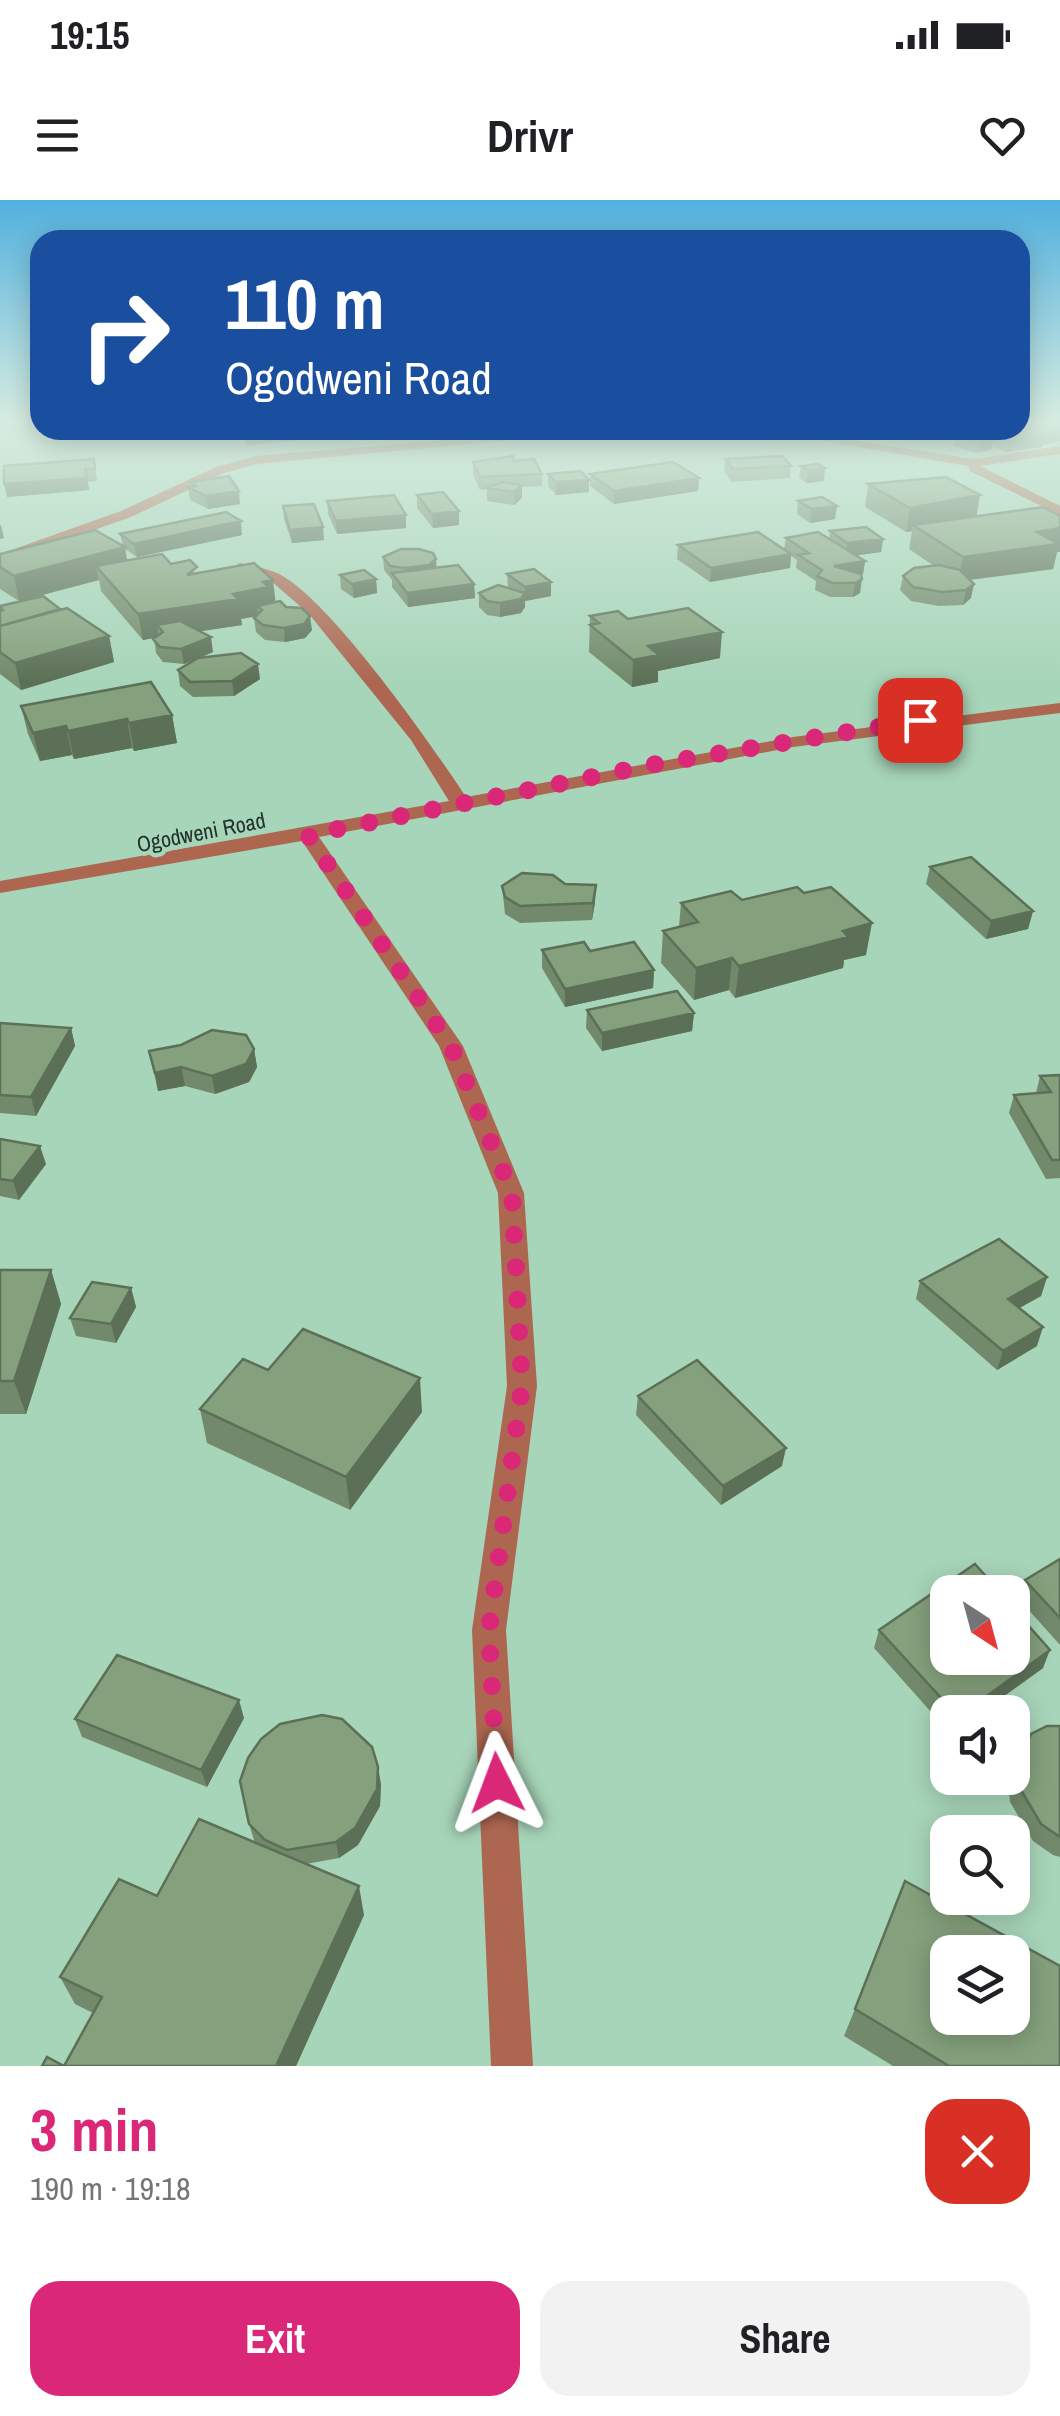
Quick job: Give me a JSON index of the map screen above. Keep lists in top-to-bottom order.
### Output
{
  "streets": {
    "street": ["Ogodweni Road"]
  },
  "north": "bottom right",
  "page": {
    "status": "19:15",
    "header": "Drivr",
    "turn": ["110 m", "Ogodweni Road"],
    "heading": ["3 min", "190 m · 19:18"],
    "buttons": ["Exit", "Share"]
  }
}
